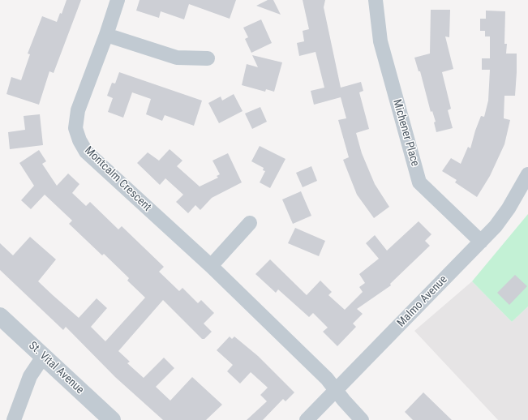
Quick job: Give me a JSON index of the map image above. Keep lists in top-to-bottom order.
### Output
{
  "streets": {
    "street": [
      "Michener Place",
      "Montcalm Crescent",
      "Malmo Avenue",
      "St. Vital Avenue"
    ]
  },
  "crossings": [
    ["Michener Place", "Malmo Avenue"],
    ["Montcalm Crescent", "Malmo Avenue"]
  ]
}
